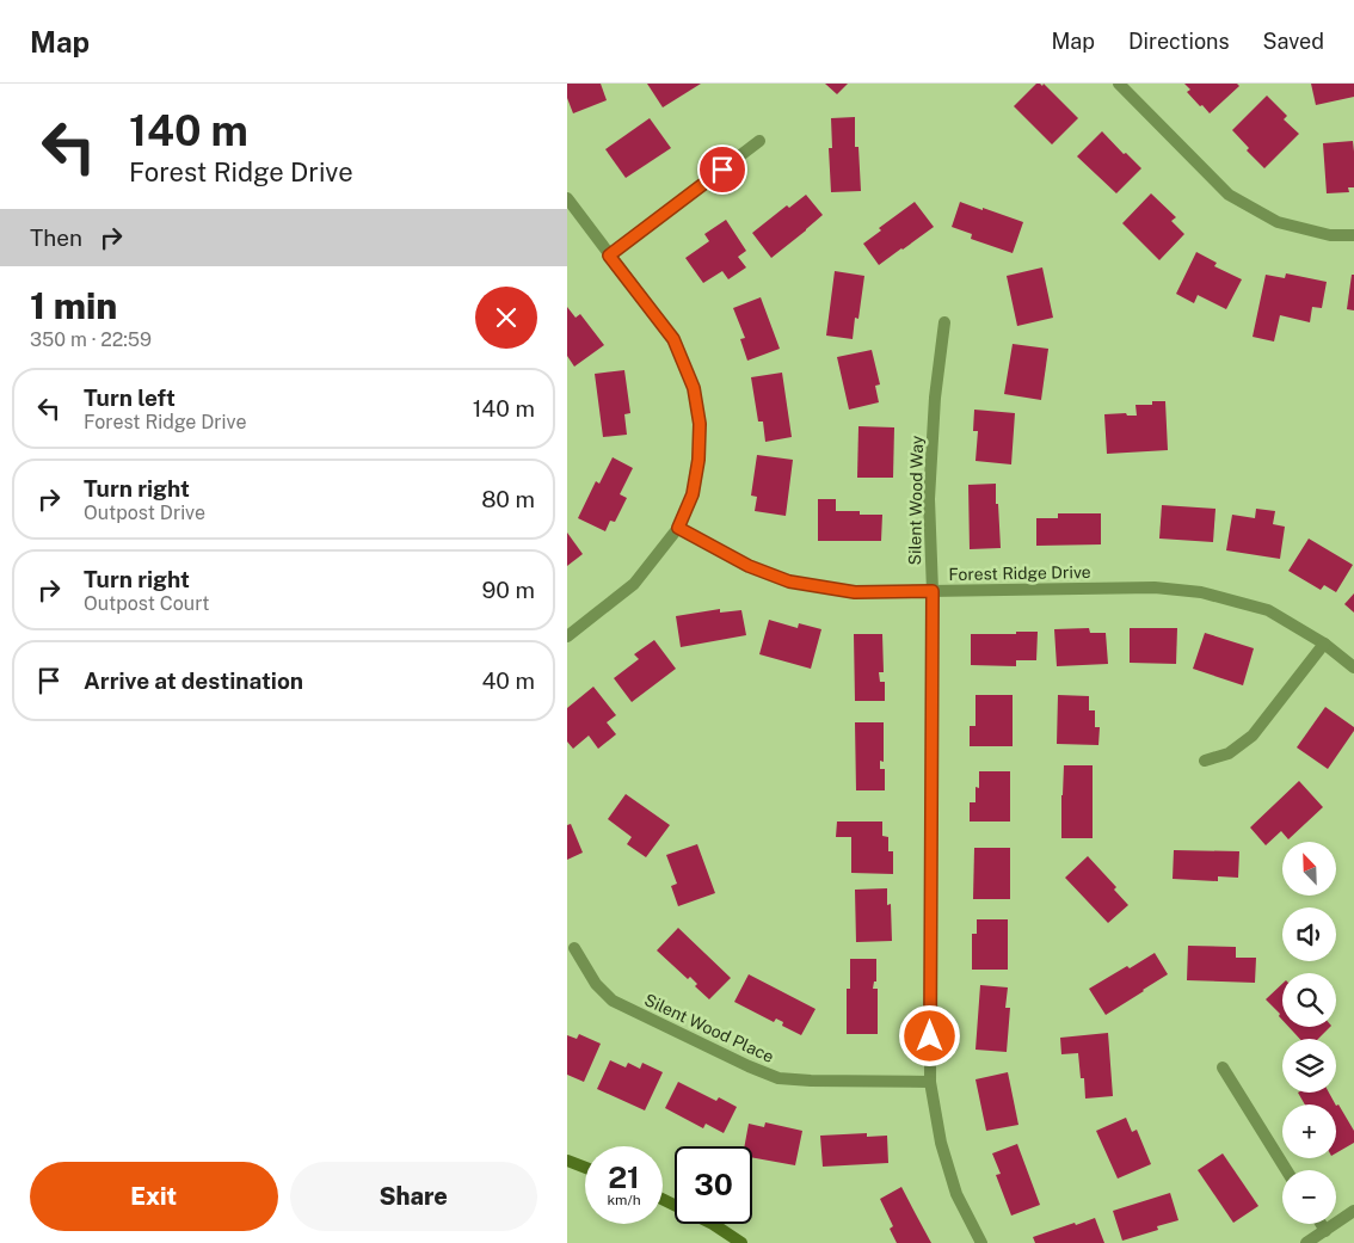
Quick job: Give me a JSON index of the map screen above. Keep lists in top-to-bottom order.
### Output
{
  "streets": {
    "street": ["Silent Wood Way", "Forest Ridge Drive", "Silent Wood Place"]
  },
  "crossings": [
    ["Silent Wood Way", "Forest Ridge Drive"],
    ["Silent Wood Way", "Silent Wood Place"]
  ],
  "north": "top left",
  "page": {
    "header": "Map",
    "nav": ["Map", "Directions", "Saved"],
    "turn": ["140 m", "Forest Ridge Drive"],
    "then": "Then",
    "heading": ["1 min", "350 m · 22:59"],
    "list": [
      {
        "name": "Turn left",
        "note": "Forest Ridge Drive",
        "value": "140 m"
      },
      {
        "name": "Turn right",
        "note": "Outpost Drive",
        "value": "80 m"
      },
      {
        "name": "Turn right",
        "note": "Outpost Court",
        "value": "90 m"
      },
      {
        "name": "Arrive at destination",
        "value": "40 m"
      }
    ],
    "map_buttons": ["+", "−"],
    "speed": "21 km/h",
    "limit": "30",
    "buttons": ["Exit", "Share"]
  }
}
